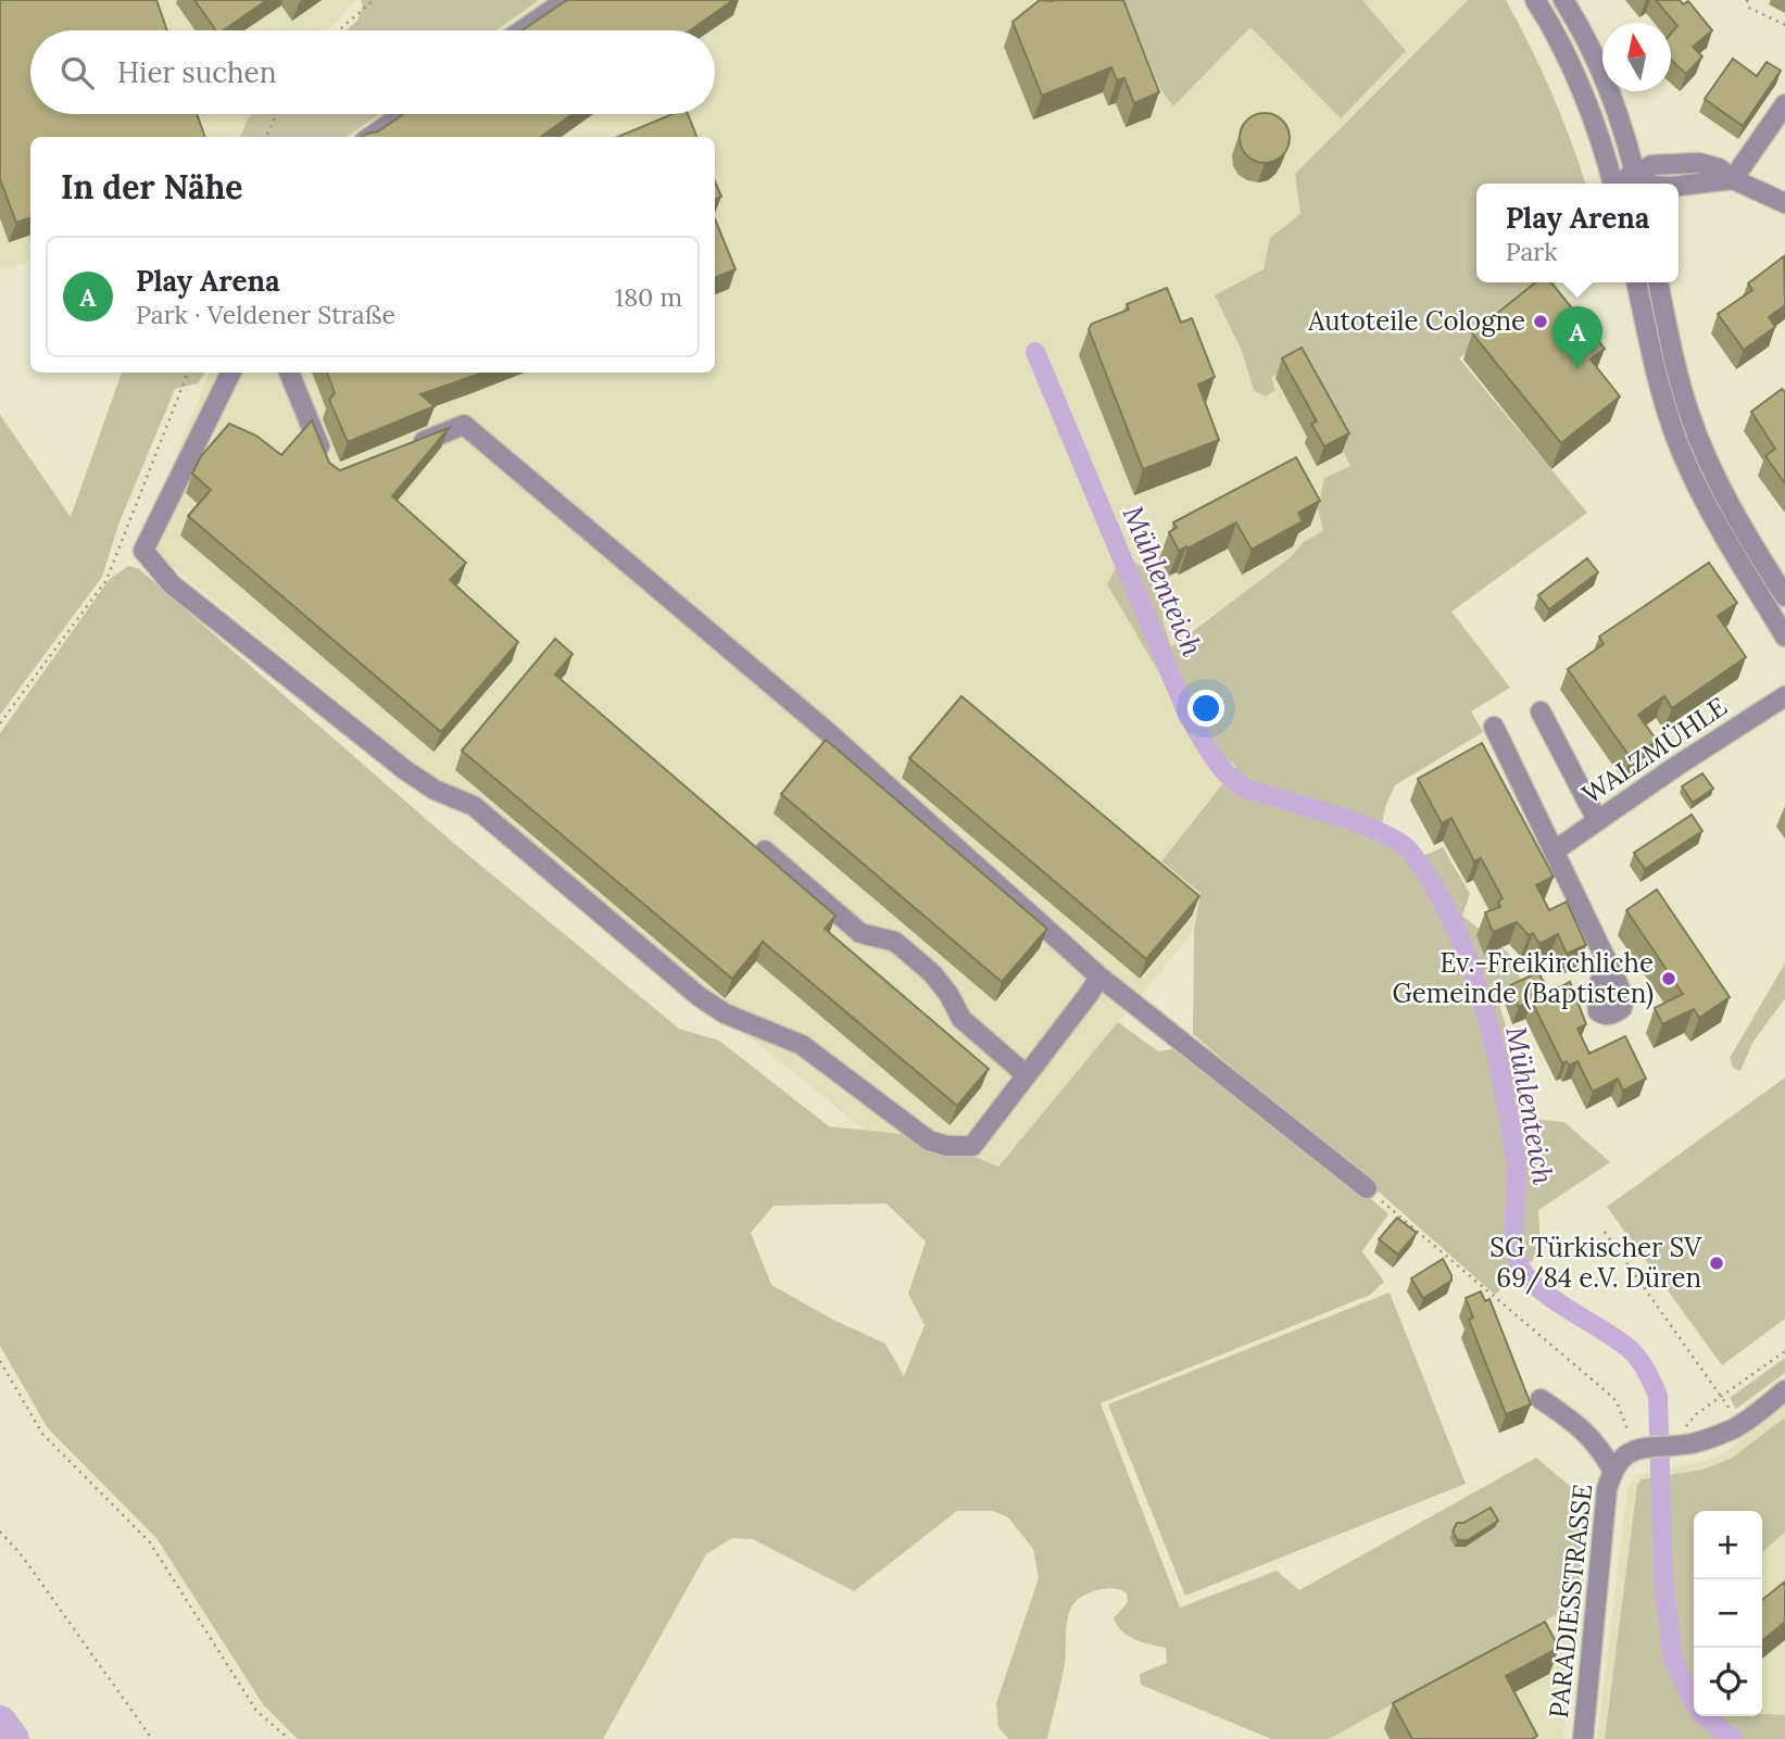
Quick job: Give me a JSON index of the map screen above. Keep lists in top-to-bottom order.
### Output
{
  "streets": {
    "street": ["WALZMÜHLE", "PARADIESSTRASSE"]
  },
  "water": ["Mühlenteich"],
  "places": ["Autoteile Cologne", "Ev.-Freikirchliche Gemeinde (Baptisten)", "SG Türkischer SV 69/84 e.V. Düren"],
  "north": "top",
  "page": {
    "search": "Hier suchen",
    "heading": "In der Nähe",
    "popup": ["Play Arena", "Park"],
    "list": [
      {
        "mark": "A",
        "name": "Play Arena",
        "note": "Park · Veldener Straße",
        "value": "180 m"
      }
    ],
    "pins": "A",
    "map_buttons": ["+", "−"]
  }
}
